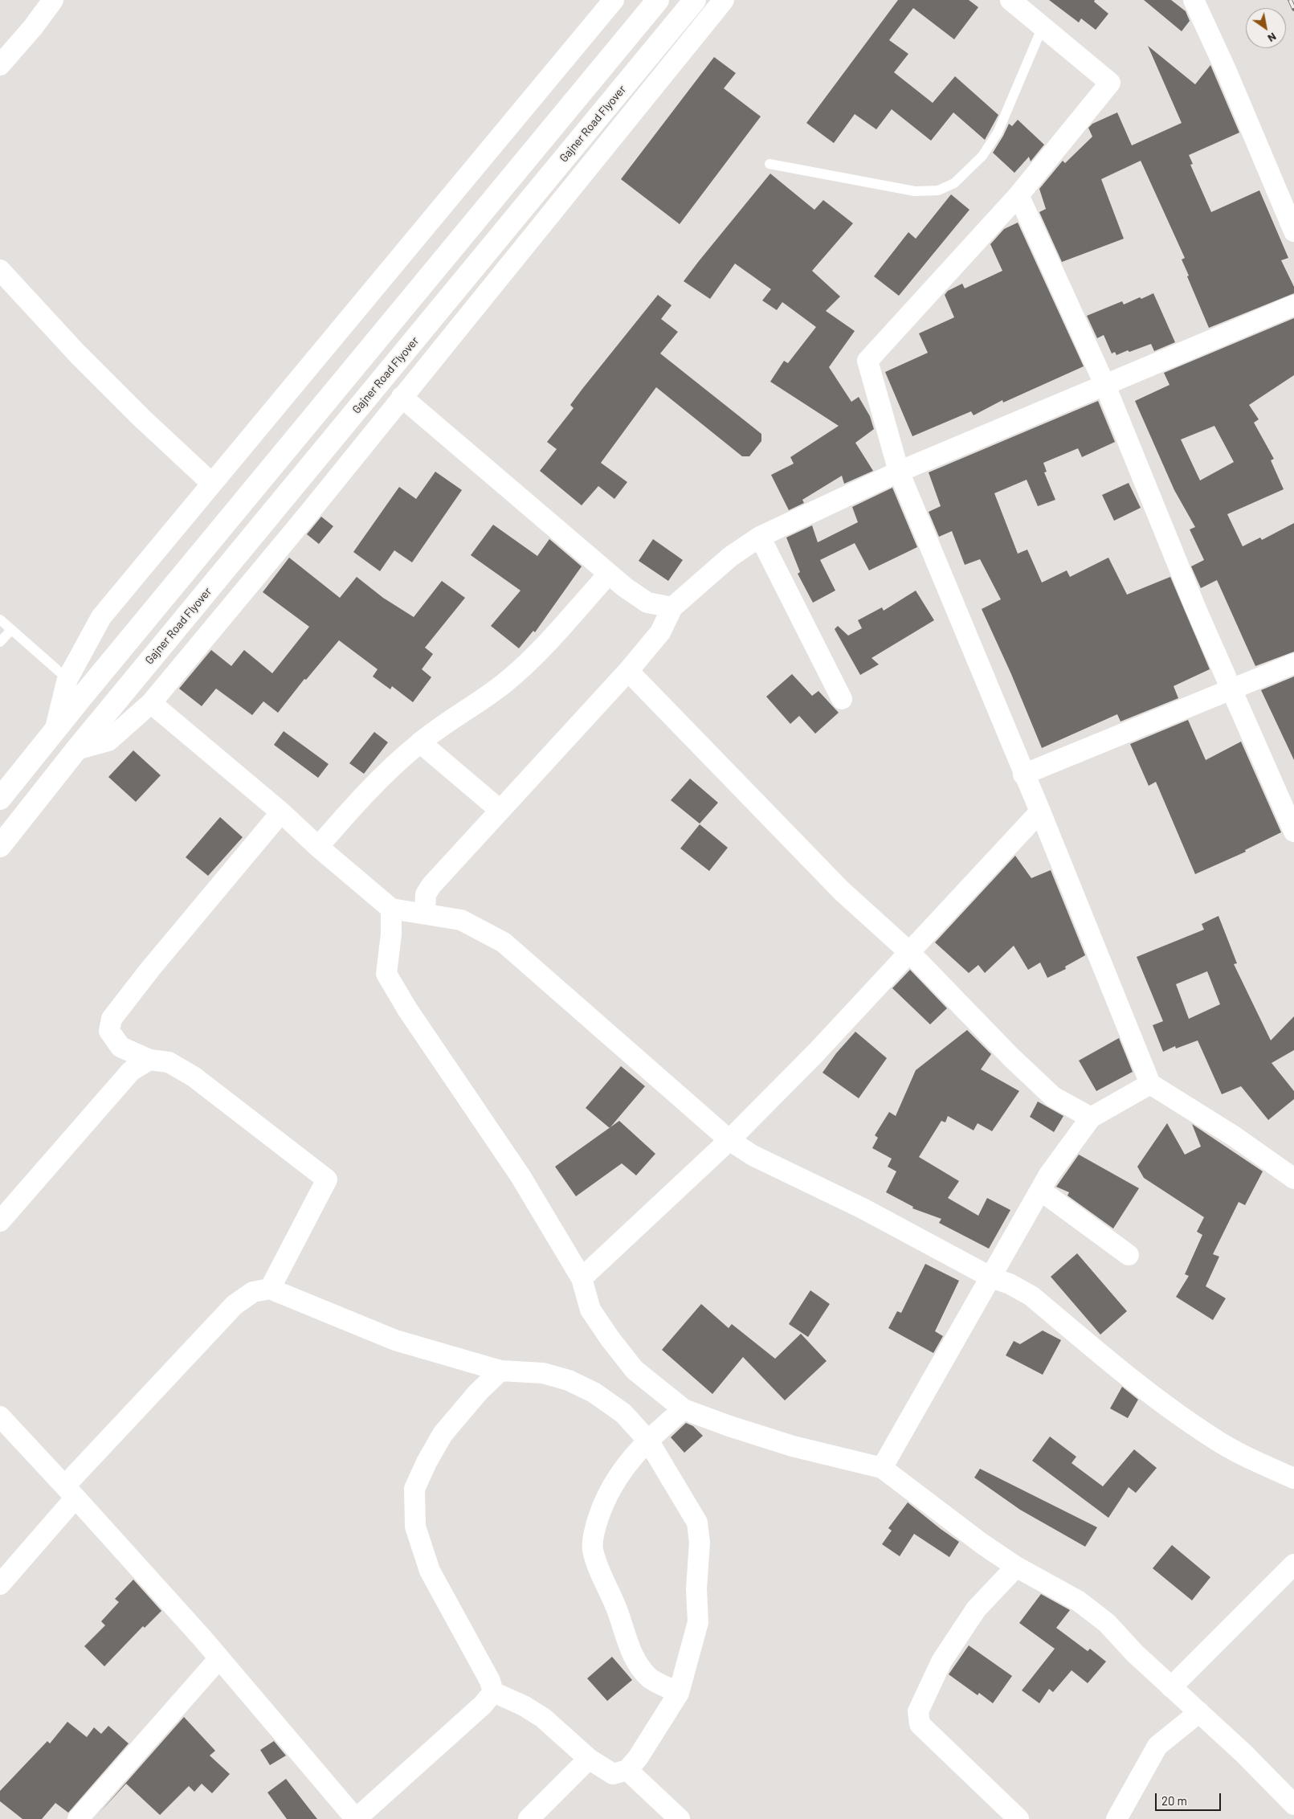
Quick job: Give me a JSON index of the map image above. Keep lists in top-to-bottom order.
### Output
{
  "streets": {
    "main road": ["Gajner Road Flyover"]
  },
  "scale_bar": "20 m",
  "north": "bottom right"
}
